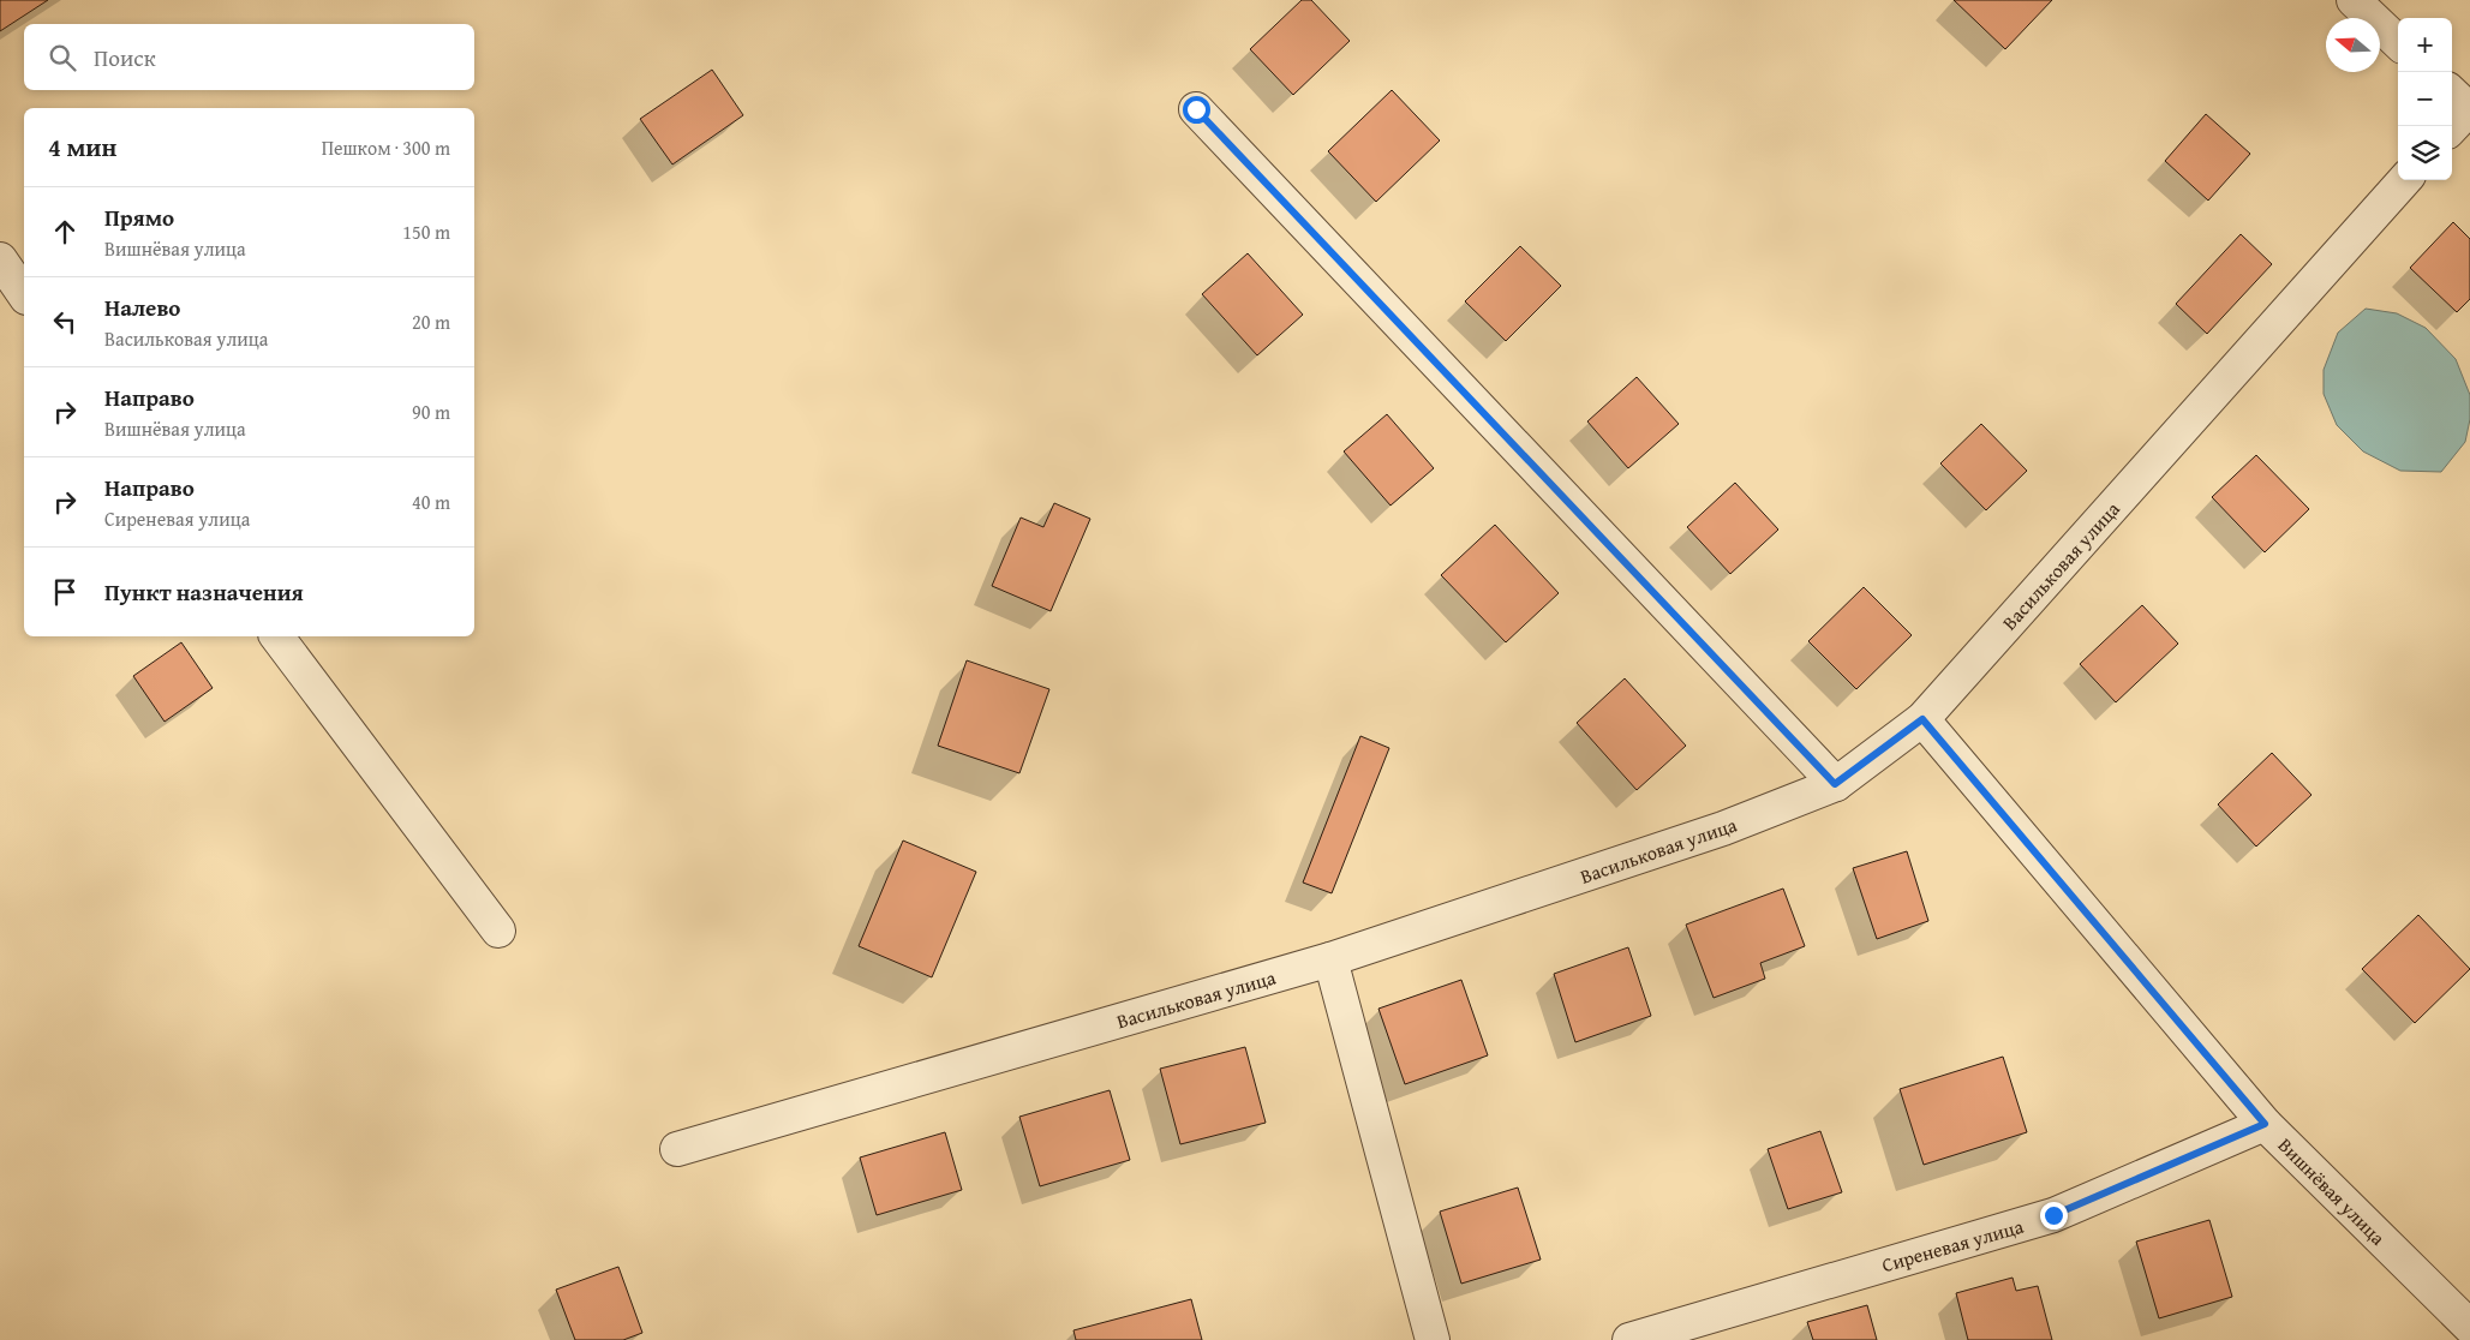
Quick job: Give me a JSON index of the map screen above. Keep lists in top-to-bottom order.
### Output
{
  "streets": {
    "street": ["Васильковая улица", "Вишнёвая улица", "Сиреневая улица"]
  },
  "crossings": [
    ["Васильковая улица", "Вишнёвая улица"],
    ["Вишнёвая улица", "Сиреневая улица"]
  ],
  "north": "left",
  "page": {
    "map_buttons": ["+", "−"],
    "search": "Поиск",
    "heading": ["4 мин", "Пешком · 300 m"],
    "list": [
      ["Прямо", "Вишнёвая улица", "150 m"],
      ["Налево", "Васильковая улица", "20 m"],
      ["Направо", "Вишнёвая улица", "90 m"],
      ["Направо", "Сиреневая улица", "40 m"],
      "Пункт назначения"
    ]
  }
}
